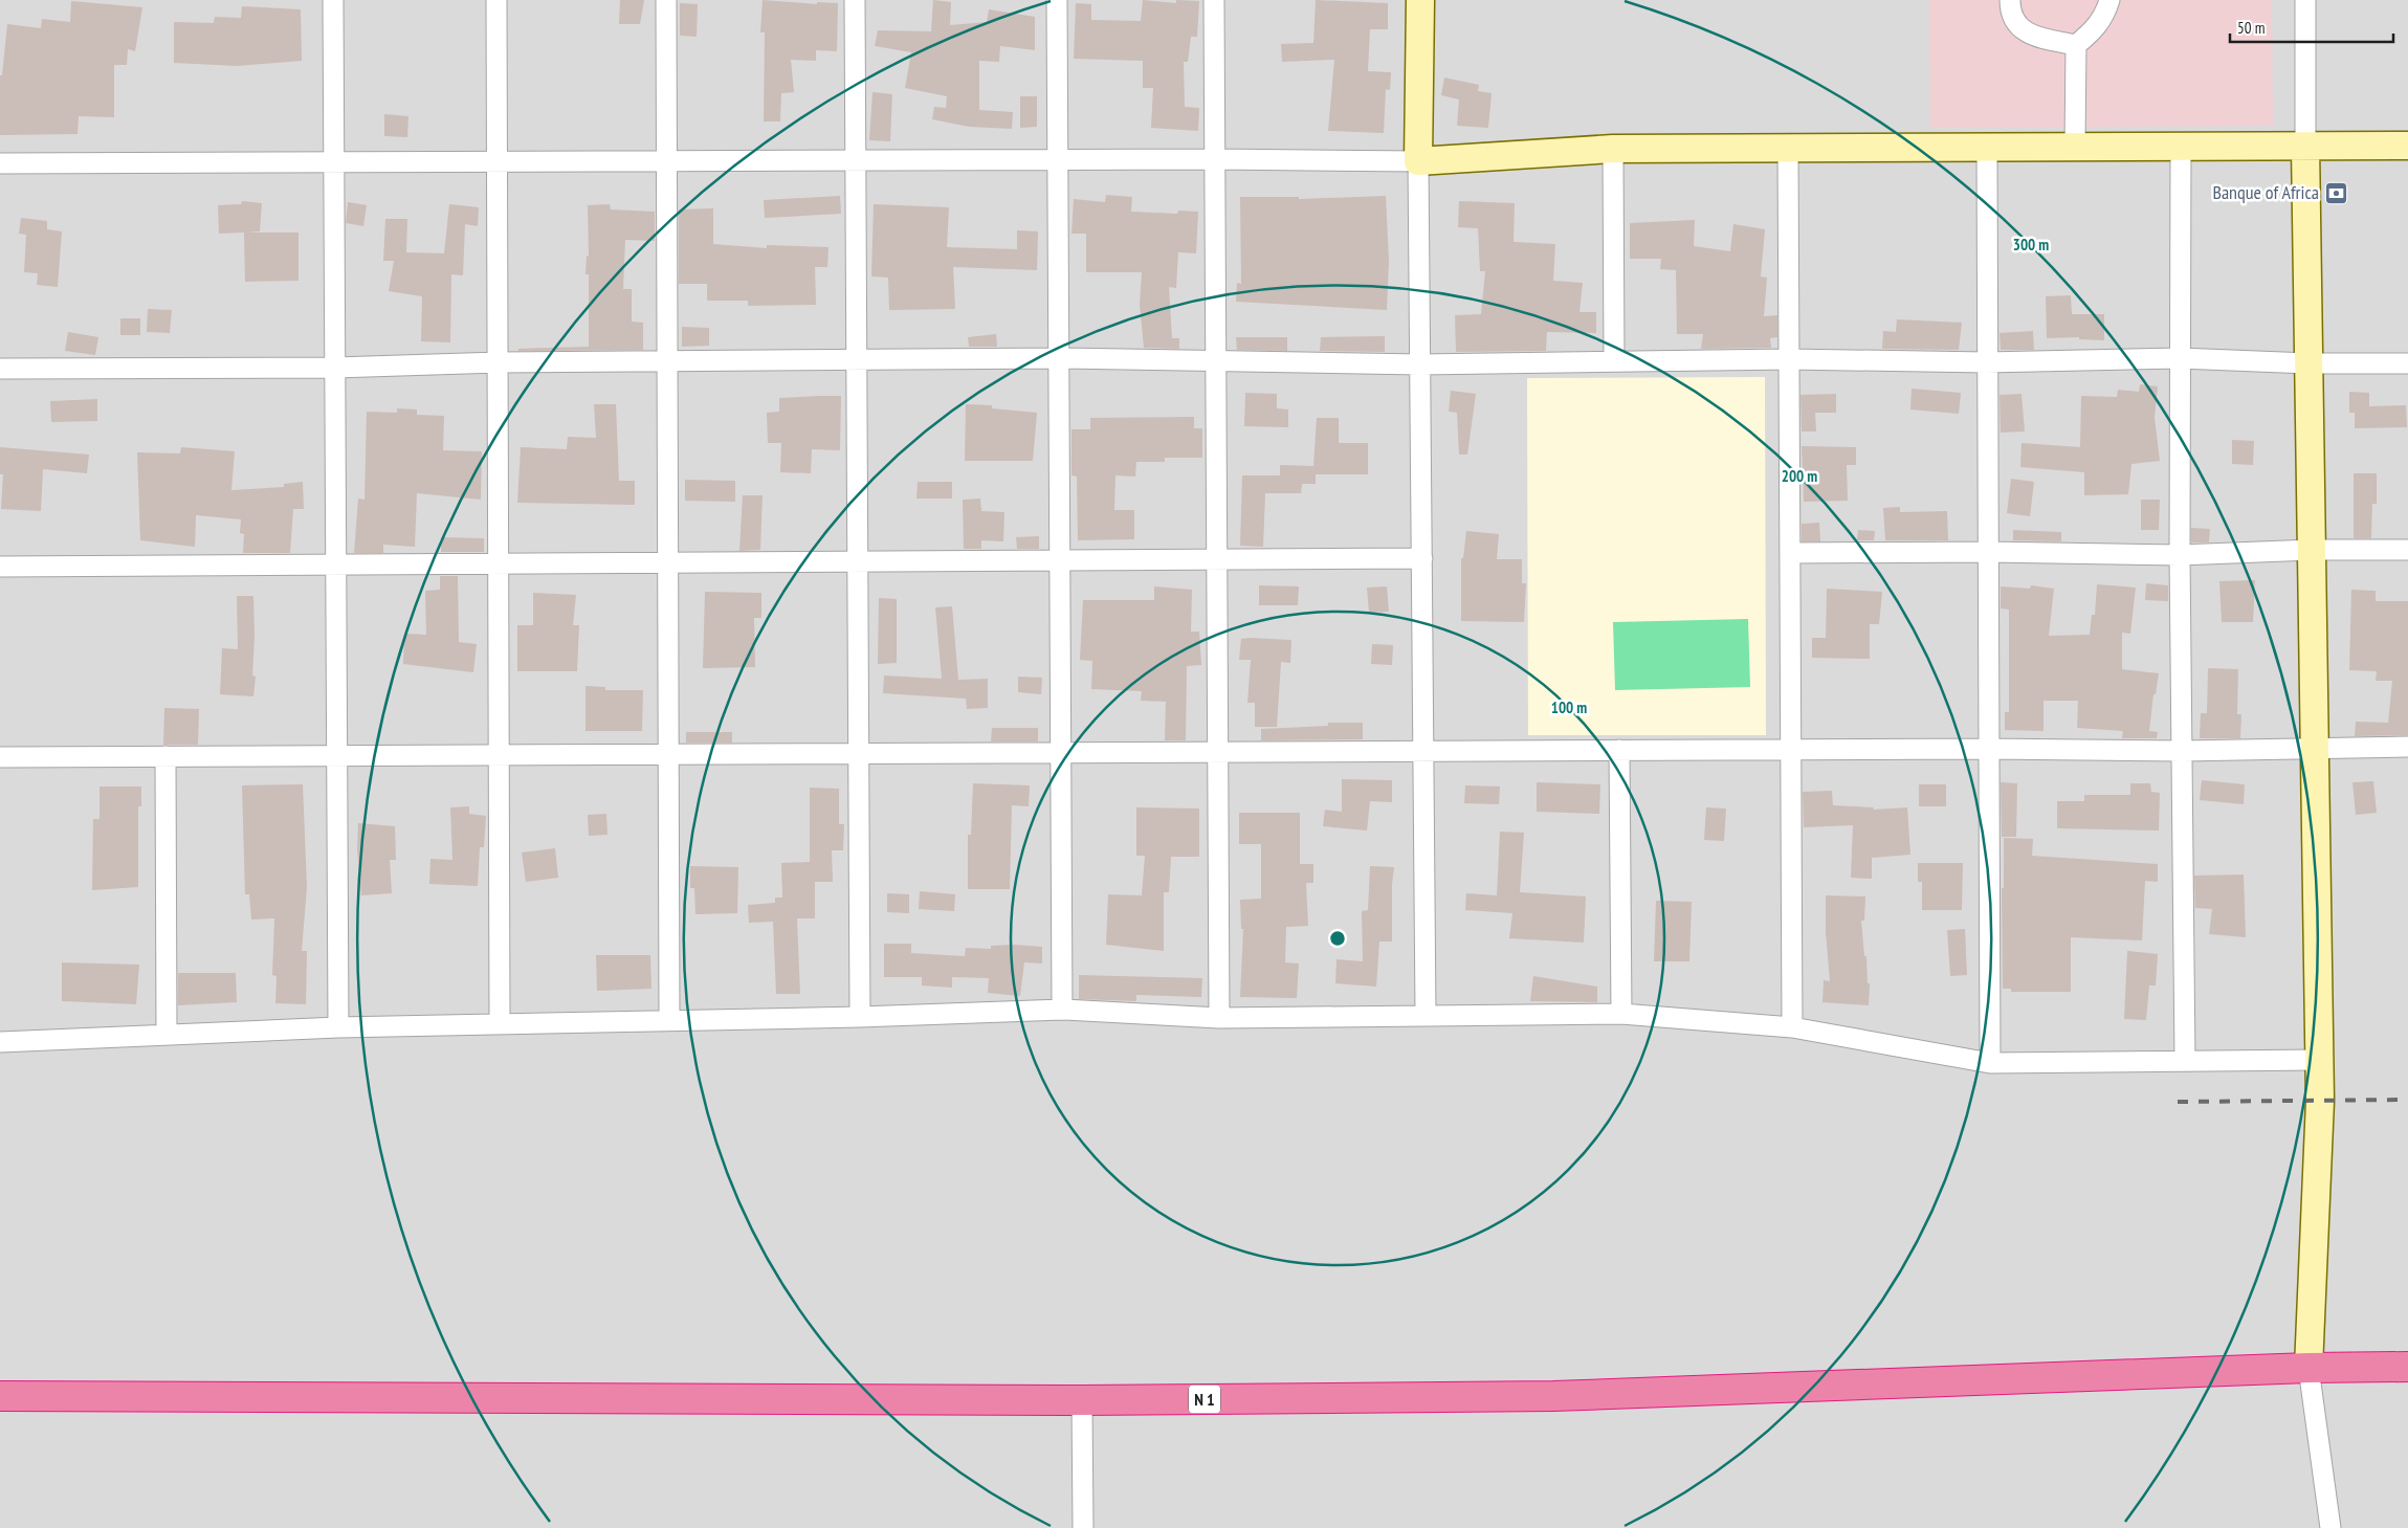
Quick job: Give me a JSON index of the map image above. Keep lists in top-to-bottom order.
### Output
{
  "streets": {
    "highway": ["N 1"]
  },
  "places": {
    "bank": ["Banque of Africa"]
  },
  "scale_bar": "50 m",
  "rings": ["300 m", "200 m", "100 m"]
}
